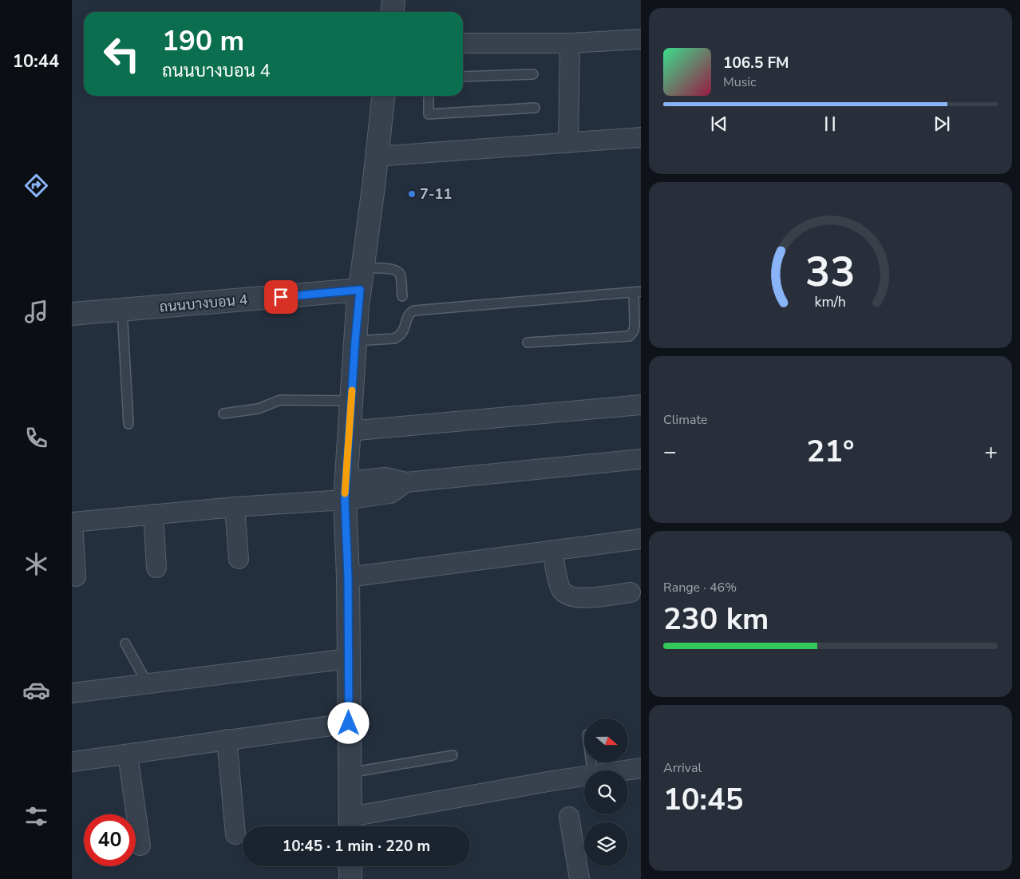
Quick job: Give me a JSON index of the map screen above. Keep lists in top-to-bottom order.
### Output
{
  "streets": {
    "street": ["ถนนบางบอน 4"]
  },
  "places": ["7-11"],
  "north": "right",
  "page": {
    "tabs": "10:44",
    "turn": ["190 m", "ถนนบางบอน 4"],
    "song": ["106.5 FM", "Music"],
    "tile": [
      "Climate",
      ["Range · 46%", "230 km"],
      ["Arrival", "10:45"]
    ],
    "heat": ["−", "21°", "+"],
    "limit": "40",
    "trip": "10:45 · 1 min · 220 m",
    "gauge": ["33", "km/h"]
  }
}
